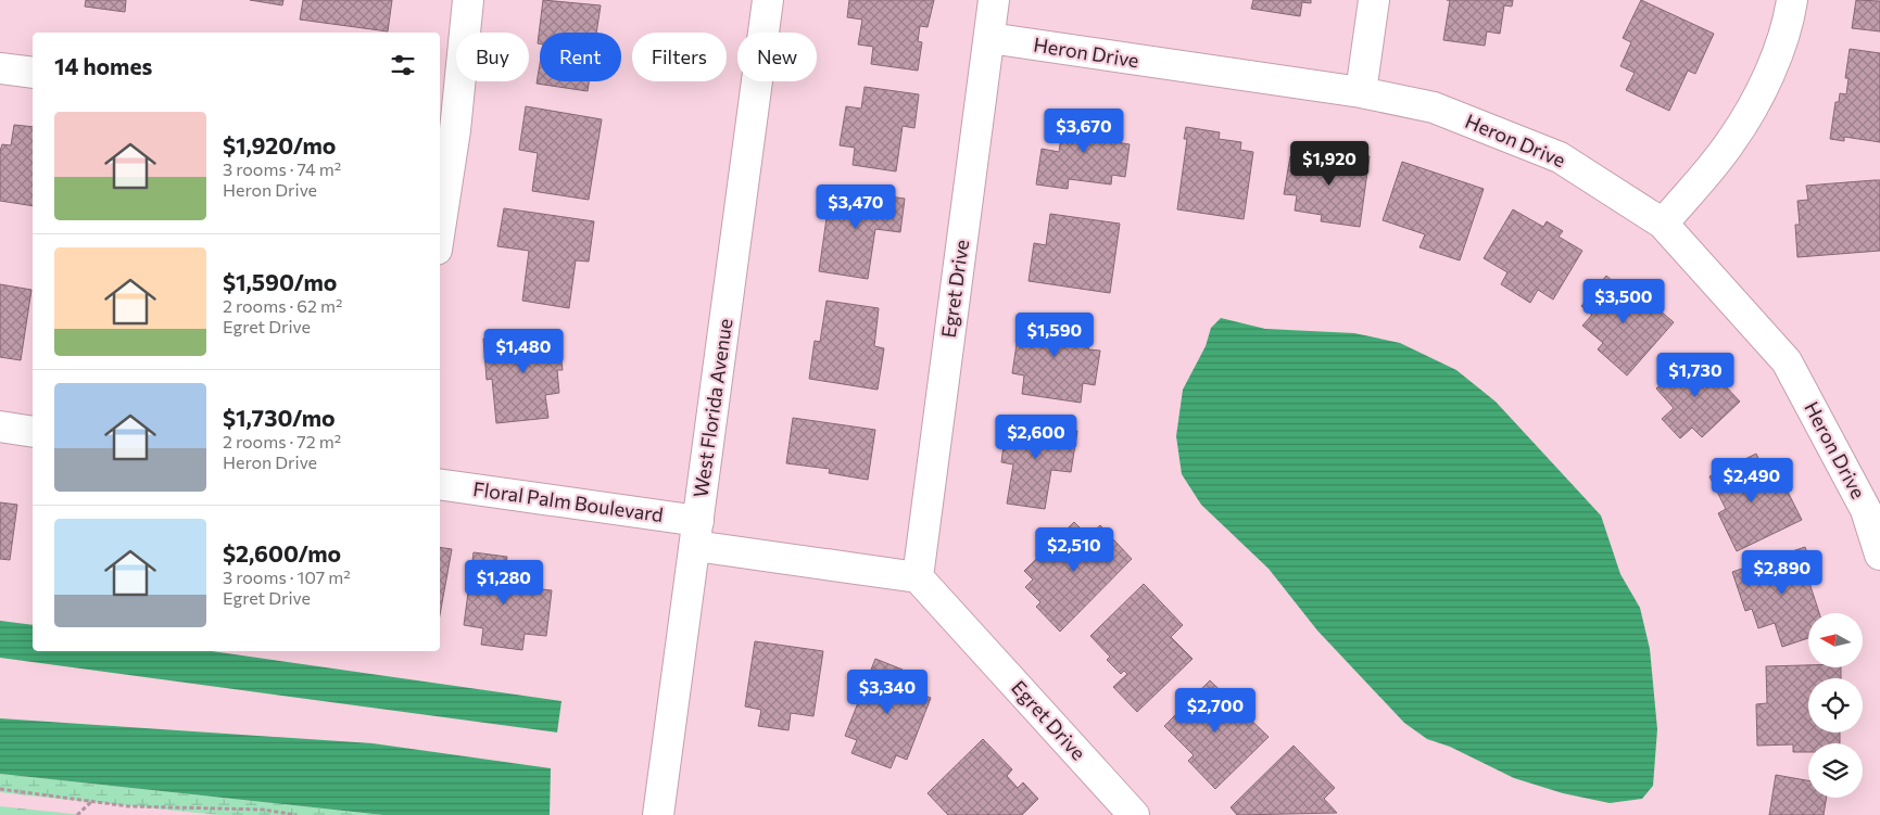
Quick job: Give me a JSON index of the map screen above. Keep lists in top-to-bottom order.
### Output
{
  "streets": {
    "street": [
      "Heron Drive",
      "Egret Drive",
      "West Florida Avenue",
      "Floral Palm Boulevard"
    ]
  },
  "crossings": [
    ["Heron Drive", "Egret Drive"],
    ["West Florida Avenue", "Floral Palm Boulevard"]
  ],
  "north": "left",
  "page": {
    "chip": [
      "Buy",
      "Rent",
      "Filters",
      "New"
    ],
    "heading": "14 homes",
    "list": [
      {
        "name": "$1,920/mo",
        "note": "3 rooms · 74 m² · Heron Drive"
      },
      {
        "name": "$1,590/mo",
        "note": "2 rooms · 62 m² · Egret Drive"
      },
      {
        "name": "$1,730/mo",
        "note": "2 rooms · 72 m² · Heron Drive"
      },
      {
        "name": "$2,600/mo",
        "note": "3 rooms · 107 m² · Egret Drive"
      }
    ],
    "price": [
      "$3,670",
      "$1,920",
      "$3,470",
      "$3,500",
      "$1,590",
      "$1,480",
      "$1,730",
      "$2,600",
      "$2,490",
      "$2,510",
      "$2,890",
      "$1,280",
      "$3,340",
      "$2,700"
    ]
  }
}
